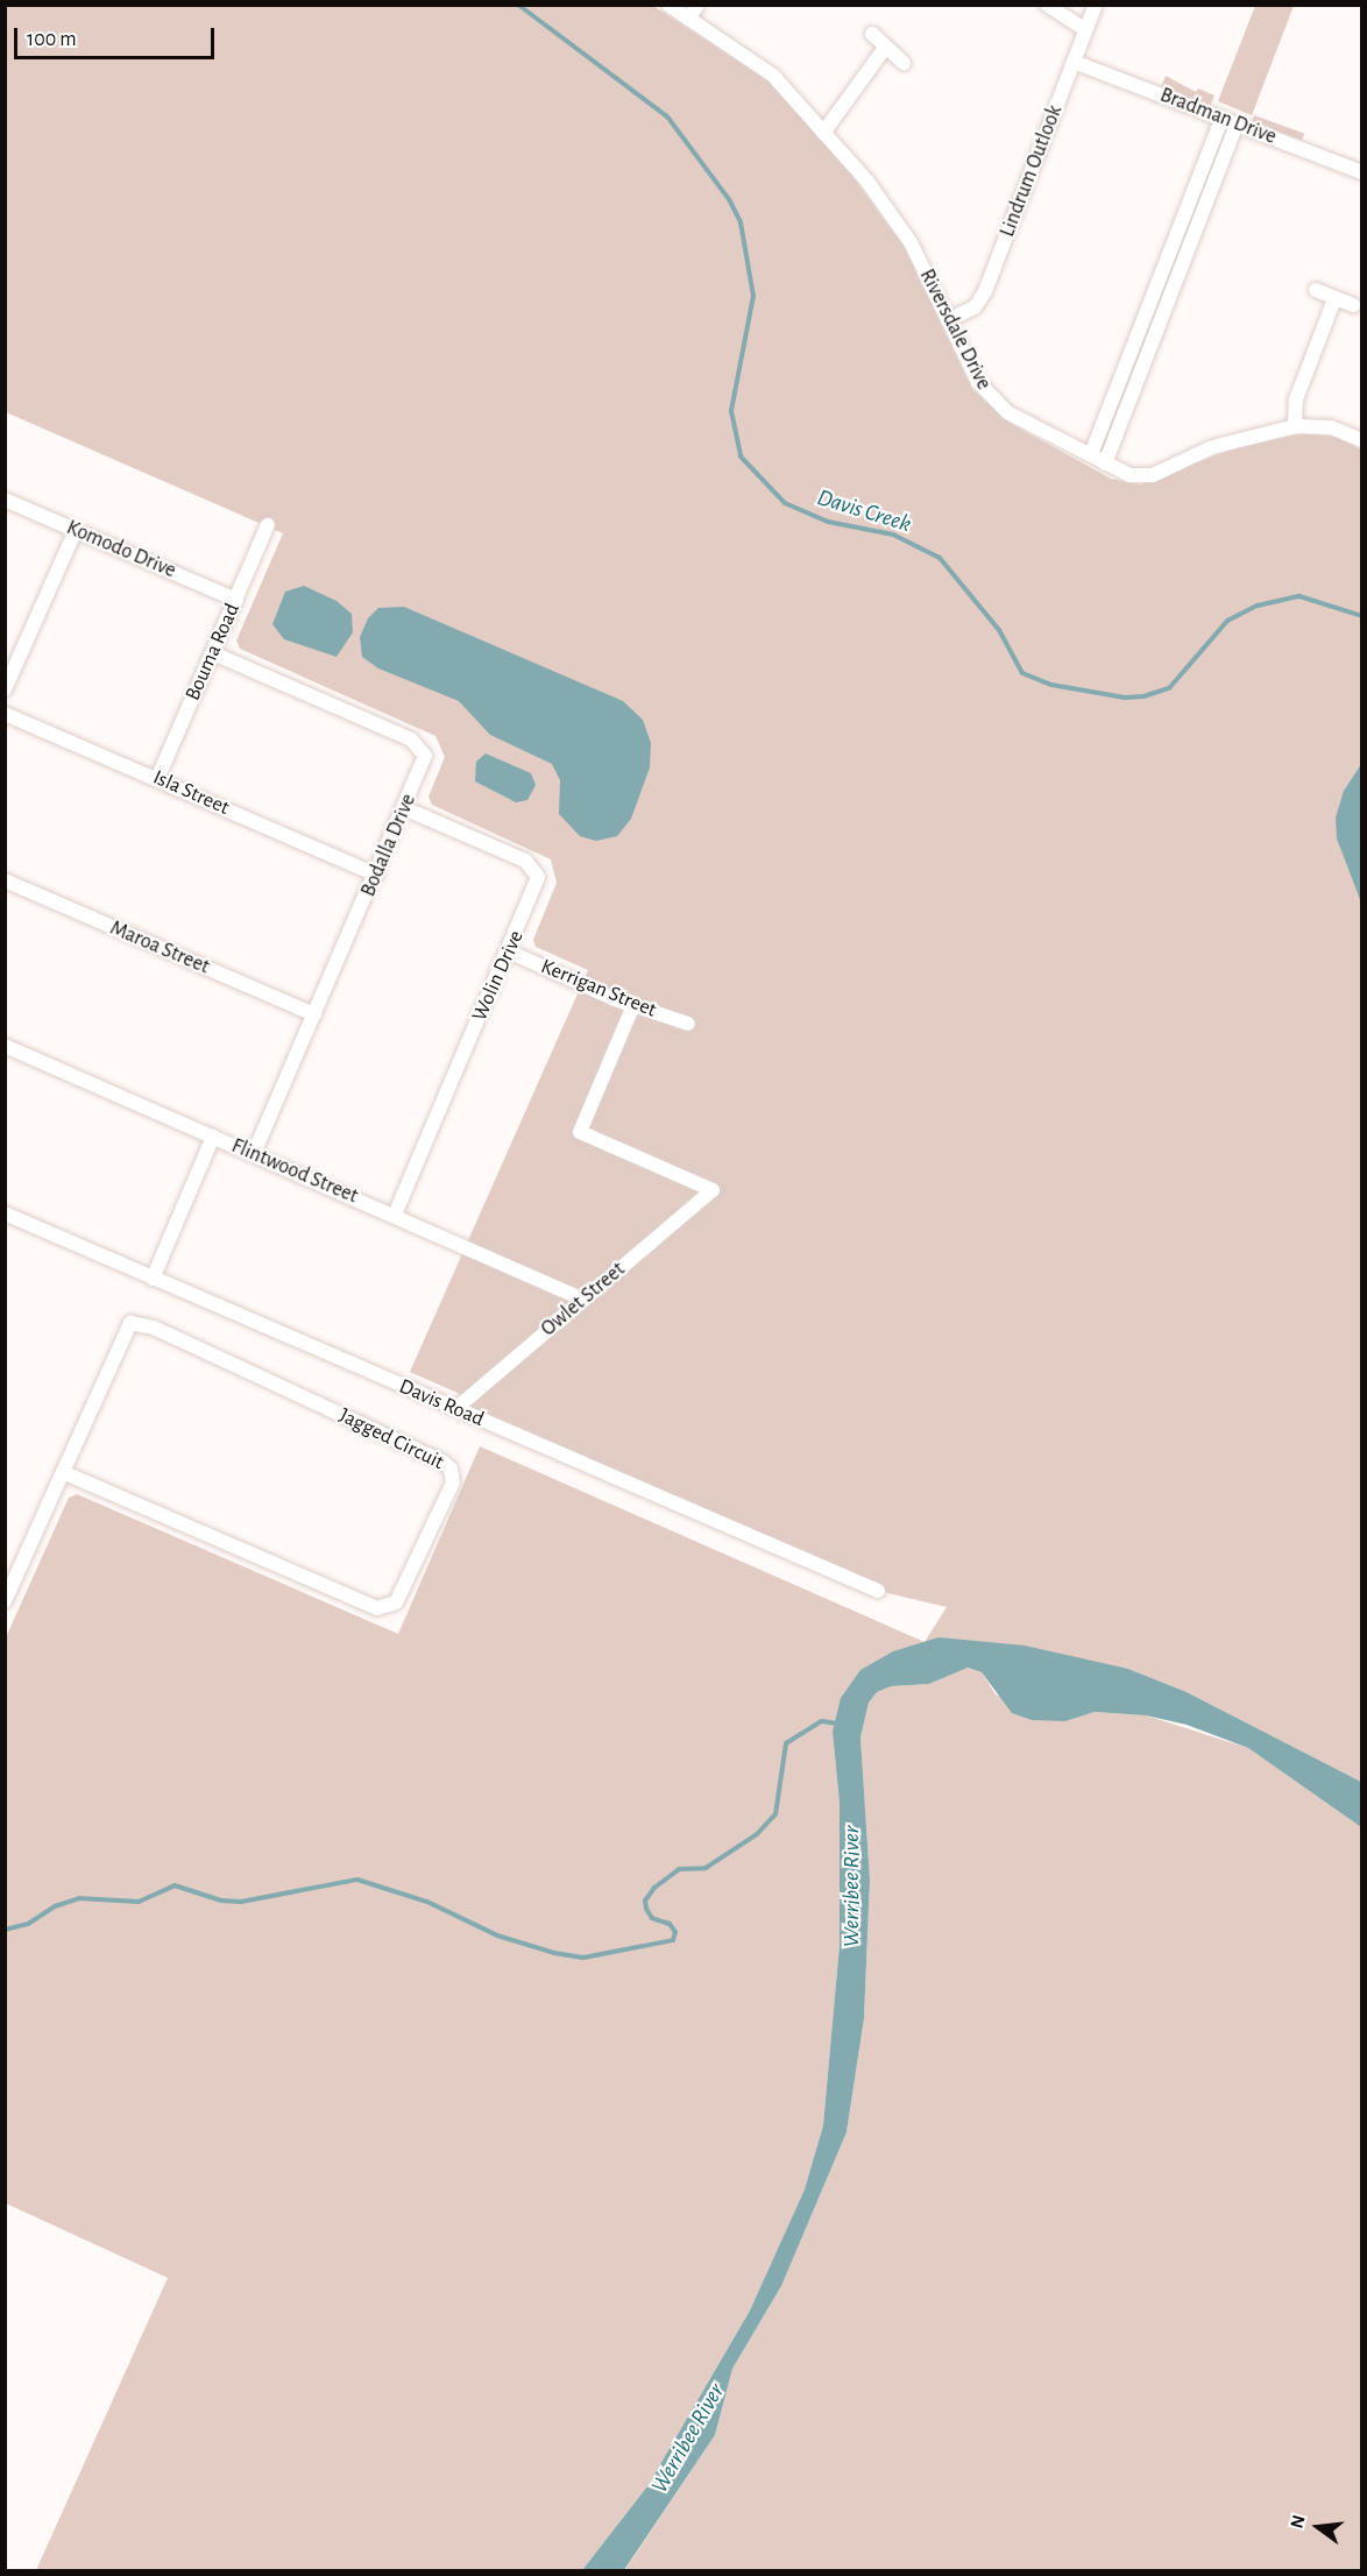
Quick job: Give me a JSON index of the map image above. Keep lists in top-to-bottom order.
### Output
{
  "streets": {
    "street": [
      "Bradman Drive",
      "Lindrum Outlook",
      "Riversdale Drive",
      "Komodo Drive",
      "Bouma Road",
      "Isla Street",
      "Bodalla Drive",
      "Maroa Street",
      "Wolin Drive",
      "Kerrigan Street",
      "Flintwood Street",
      "Owlet Street",
      "Davis Road",
      "Jagged Circuit"
    ]
  },
  "crossings": [
    ["Bradman Drive", "Lindrum Outlook"],
    ["Lindrum Outlook", "Riversdale Drive"],
    ["Komodo Drive", "Bouma Road"],
    ["Bouma Road", "Isla Street"],
    ["Bouma Road", "Bodalla Drive"],
    ["Isla Street", "Bodalla Drive"],
    ["Bodalla Drive", "Maroa Street"],
    ["Bodalla Drive", "Wolin Drive"],
    ["Bodalla Drive", "Flintwood Street"],
    ["Wolin Drive", "Kerrigan Street"],
    ["Wolin Drive", "Flintwood Street"],
    ["Kerrigan Street", "Owlet Street"],
    ["Flintwood Street", "Owlet Street"],
    ["Owlet Street", "Davis Road"]
  ],
  "water": ["Davis Creek", "Werribee River"],
  "scale_bar": "100 m",
  "north": "left"
}
